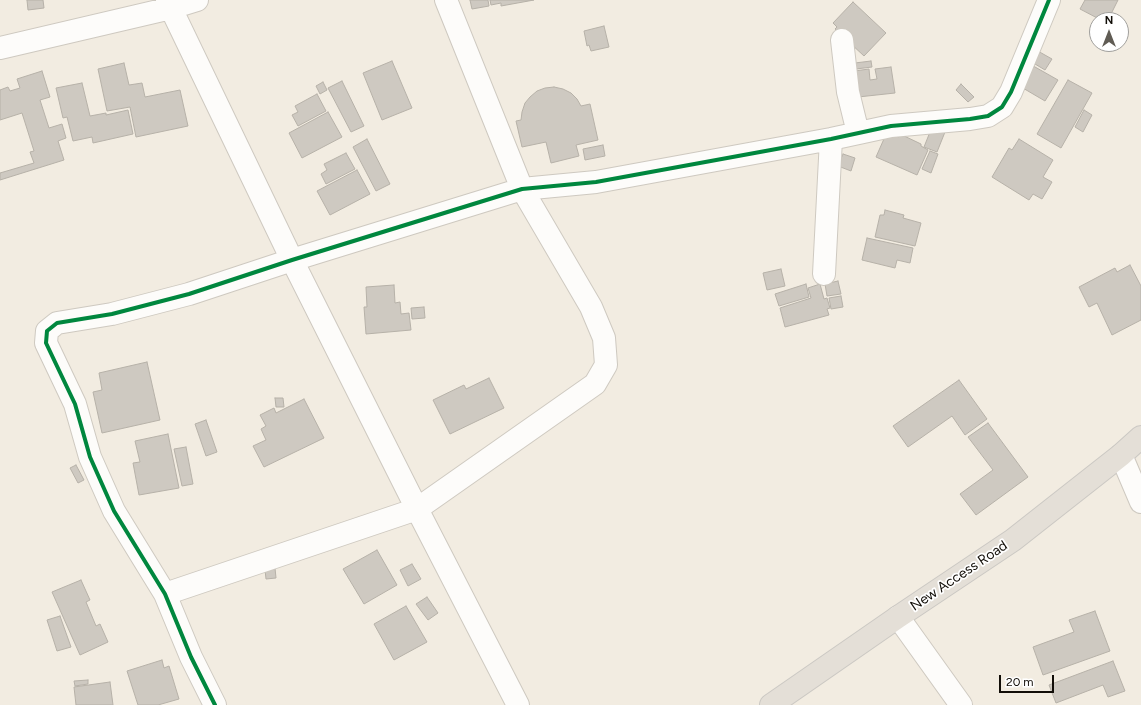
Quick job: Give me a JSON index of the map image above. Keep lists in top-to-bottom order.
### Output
{
  "streets": {
    "main road": ["New Access Road"]
  },
  "scale_bar": "20 m",
  "north": "top"
}
